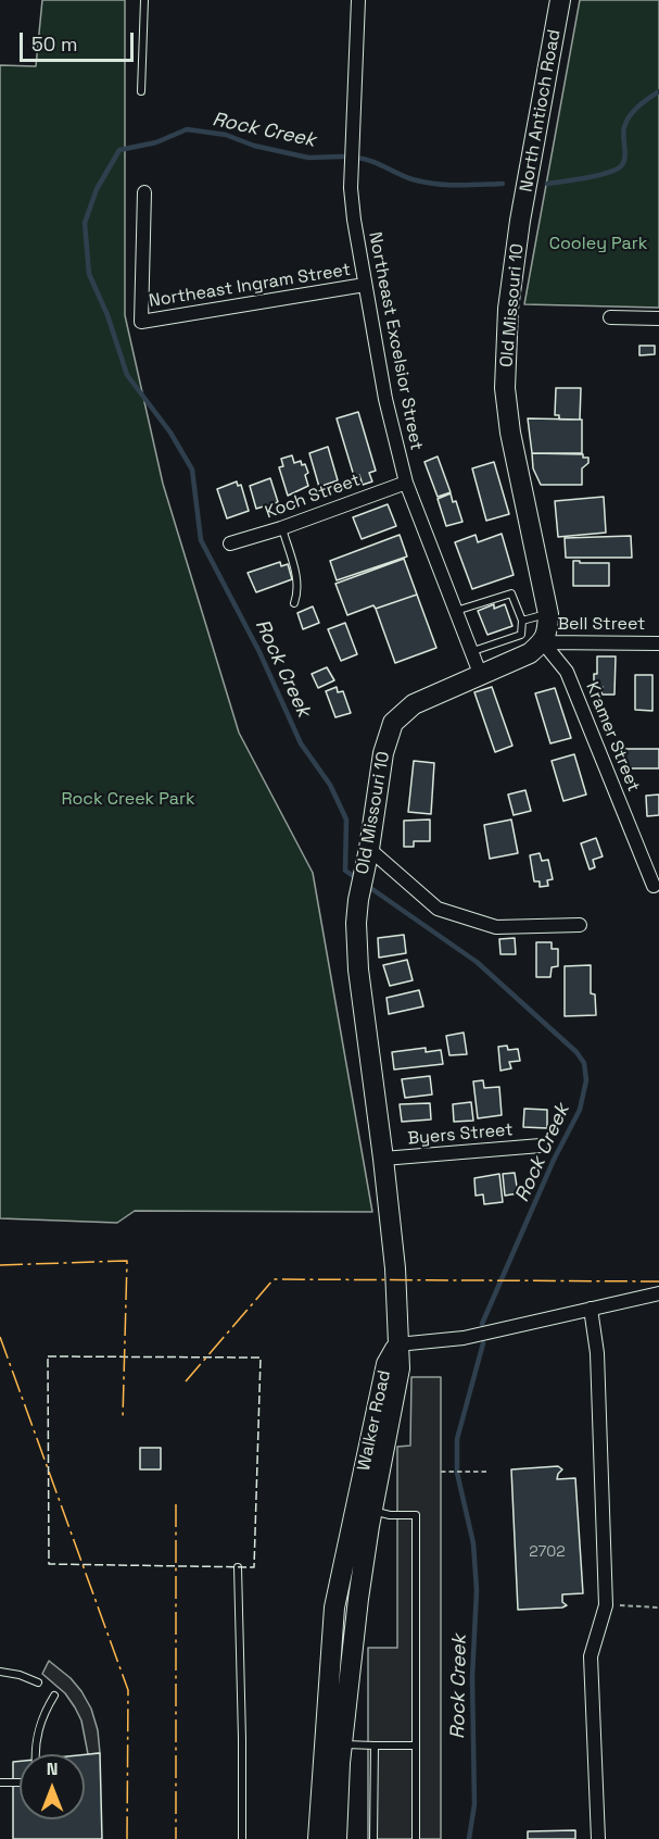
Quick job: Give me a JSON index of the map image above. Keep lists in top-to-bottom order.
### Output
{
  "streets": {
    "street": [
      "North Antioch Road",
      "Northeast Ingram Street",
      "Old Missouri 10",
      "Northeast Excelsior Street",
      "Koch Street",
      "Bell Street",
      "Kramer Street",
      "Byers Street",
      "Walker Road"
    ]
  },
  "crossings": [
    ["North Antioch Road", "Old Missouri 10"],
    ["Northeast Ingram Street", "Northeast Excelsior Street"],
    ["Old Missouri 10", "Northeast Excelsior Street"],
    ["Old Missouri 10", "Bell Street"],
    ["Old Missouri 10", "Kramer Street"],
    ["Old Missouri 10", "Byers Street"],
    ["Old Missouri 10", "Walker Road"],
    ["Northeast Excelsior Street", "Koch Street"],
    ["Bell Street", "Kramer Street"]
  ],
  "water": ["Rock Creek"],
  "parks": ["Cooley Park", "Rock Creek Park"],
  "house_numbers": ["2702"],
  "scale_bar": "50 m",
  "north": "top"
}
